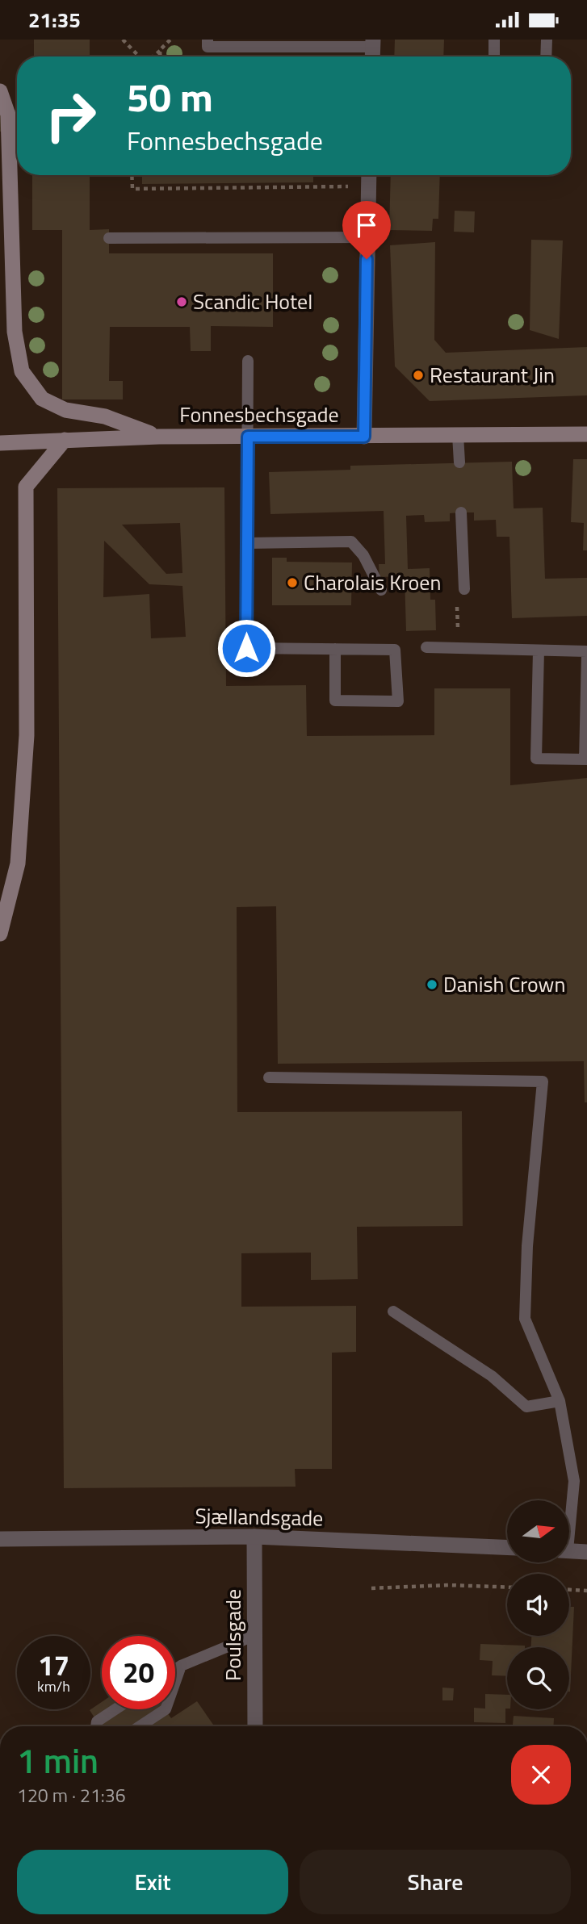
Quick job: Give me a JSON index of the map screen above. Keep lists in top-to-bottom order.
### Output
{
  "streets": {
    "main road": ["Fonnesbechsgade"],
    "street": ["Sjællandsgade", "Poulsgade"]
  },
  "crossings": [
    ["Sjællandsgade", "Poulsgade"]
  ],
  "places": [
    "Scandic Hotel",
    "Restaurant Jin",
    "Charolais Kroen",
    "Danish Crown"
  ],
  "north": "right",
  "page": {
    "status": "21:35",
    "turn": ["50 m", "Fonnesbechsgade"],
    "speed": "17 km/h",
    "limit": "20",
    "heading": ["1 min", "120 m · 21:36"],
    "buttons": ["Exit", "Share"]
  }
}
